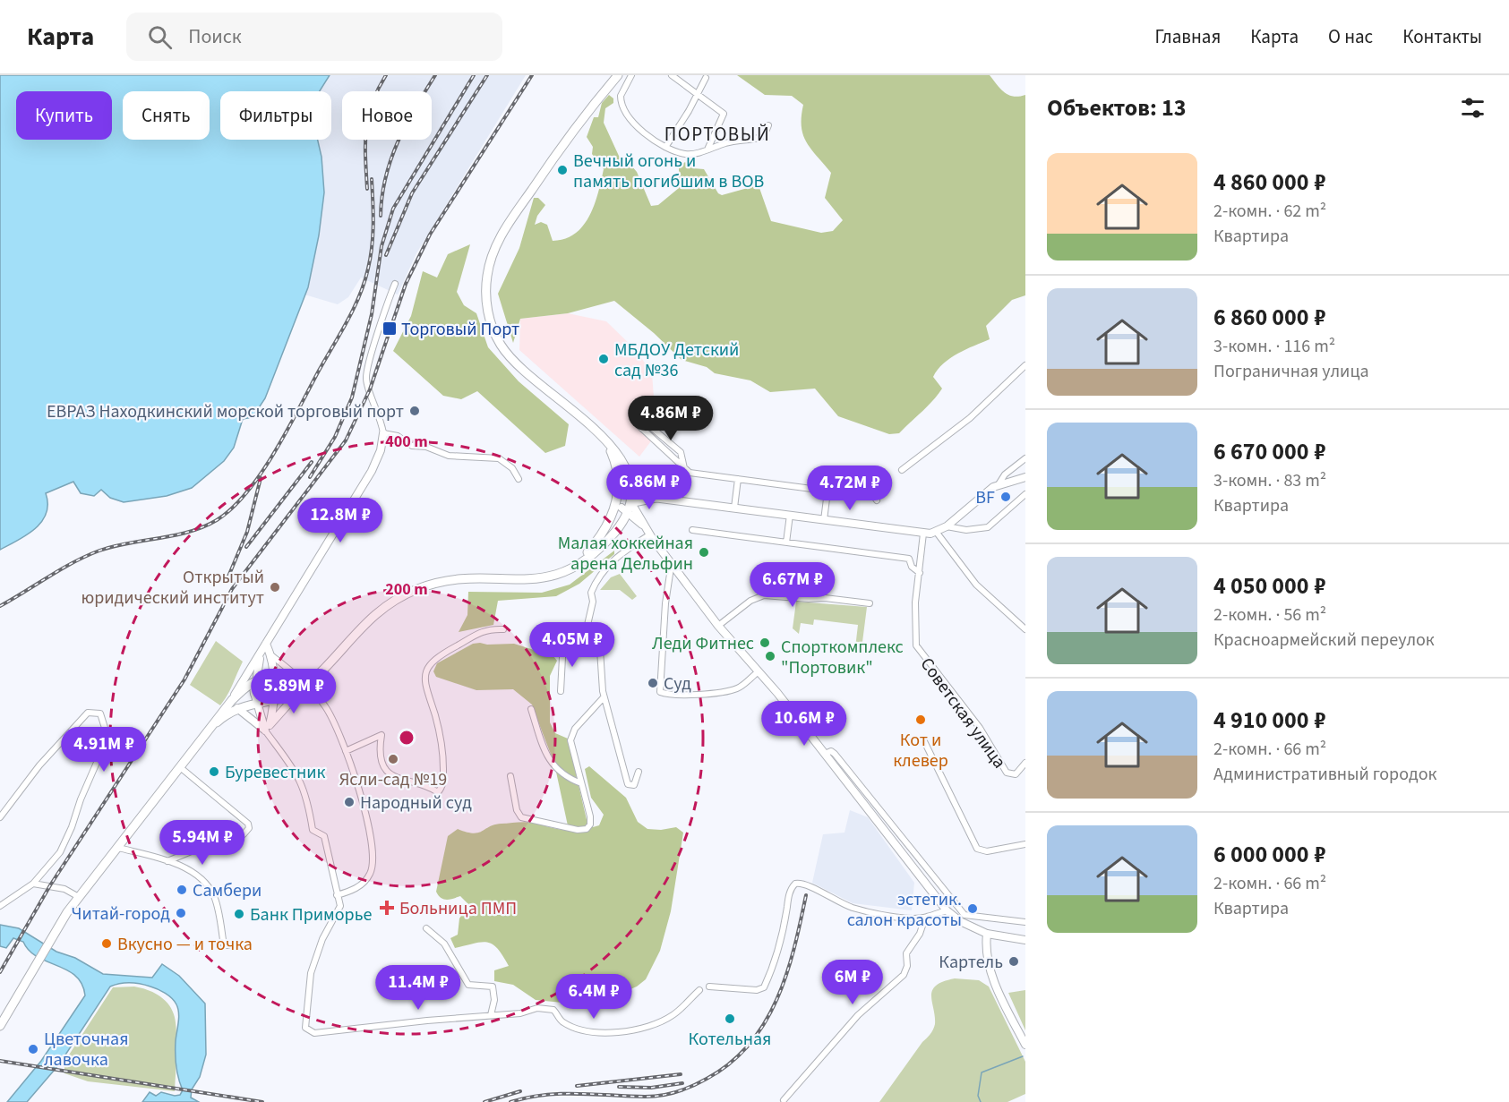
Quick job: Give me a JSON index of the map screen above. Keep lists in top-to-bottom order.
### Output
{
  "streets": {
    "street": ["Советская улица"]
  },
  "districts": ["ПОРТОВЫЙ"],
  "places": {
    "other": [
      "Вечный огонь и память погибшим в ВОВ",
      "МБДОУ Детский сад №36",
      "ЕВРАЗ Находкинский морской торговый порт",
      "BF",
      "Малая хоккейная арена Дельфин",
      "Открытый юридический институт",
      "Леди Фитнес",
      "Спорткомплекс \"Портовик\"",
      "Суд",
      "Кот и клевер",
      "Ясли-сад №19",
      "Буревестник",
      "Народный суд",
      "Самбери",
      "эстетик. салон красоты",
      "Читай-город",
      "Банк Приморье",
      "Вкусно — и точка",
      "Картель",
      "Котельная",
      "Цветочная лавочка"
    ],
    "transit": ["Торговый Порт"],
    "health": ["Больница ПМП"]
  },
  "page": {
    "header": "Карта",
    "search": "Поиск",
    "nav": [
      "Главная",
      "Карта",
      "О нас",
      "Контакты"
    ],
    "heading": "Объектов: 13",
    "chip": [
      "Купить",
      "Снять",
      "Фильтры",
      "Новое"
    ],
    "list": [
      {
        "name": "4 860 000 ₽",
        "note": "2-комн. · 62 m² · Квартира"
      },
      {
        "name": "6 860 000 ₽",
        "note": "3-комн. · 116 m² · Пограничная улица"
      },
      {
        "name": "6 670 000 ₽",
        "note": "3-комн. · 83 m² · Квартира"
      },
      {
        "name": "4 050 000 ₽",
        "note": "2-комн. · 56 m² · Красноармейский переулок"
      },
      {
        "name": "4 910 000 ₽",
        "note": "2-комн. · 66 m² · Административный городок"
      },
      {
        "name": "6 000 000 ₽",
        "note": "2-комн. · 66 m² · Квартира"
      }
    ],
    "price": [
      "4.86M ₽",
      "6.86M ₽",
      "4.72M ₽",
      "12.8M ₽",
      "6.67M ₽",
      "4.05M ₽",
      "5.89M ₽",
      "10.6M ₽",
      "4.91M ₽",
      "5.94M ₽",
      "6M ₽",
      "11.4M ₽",
      "6.4M ₽"
    ]
  },
  "rings": ["400 m", "200 m"]
}
